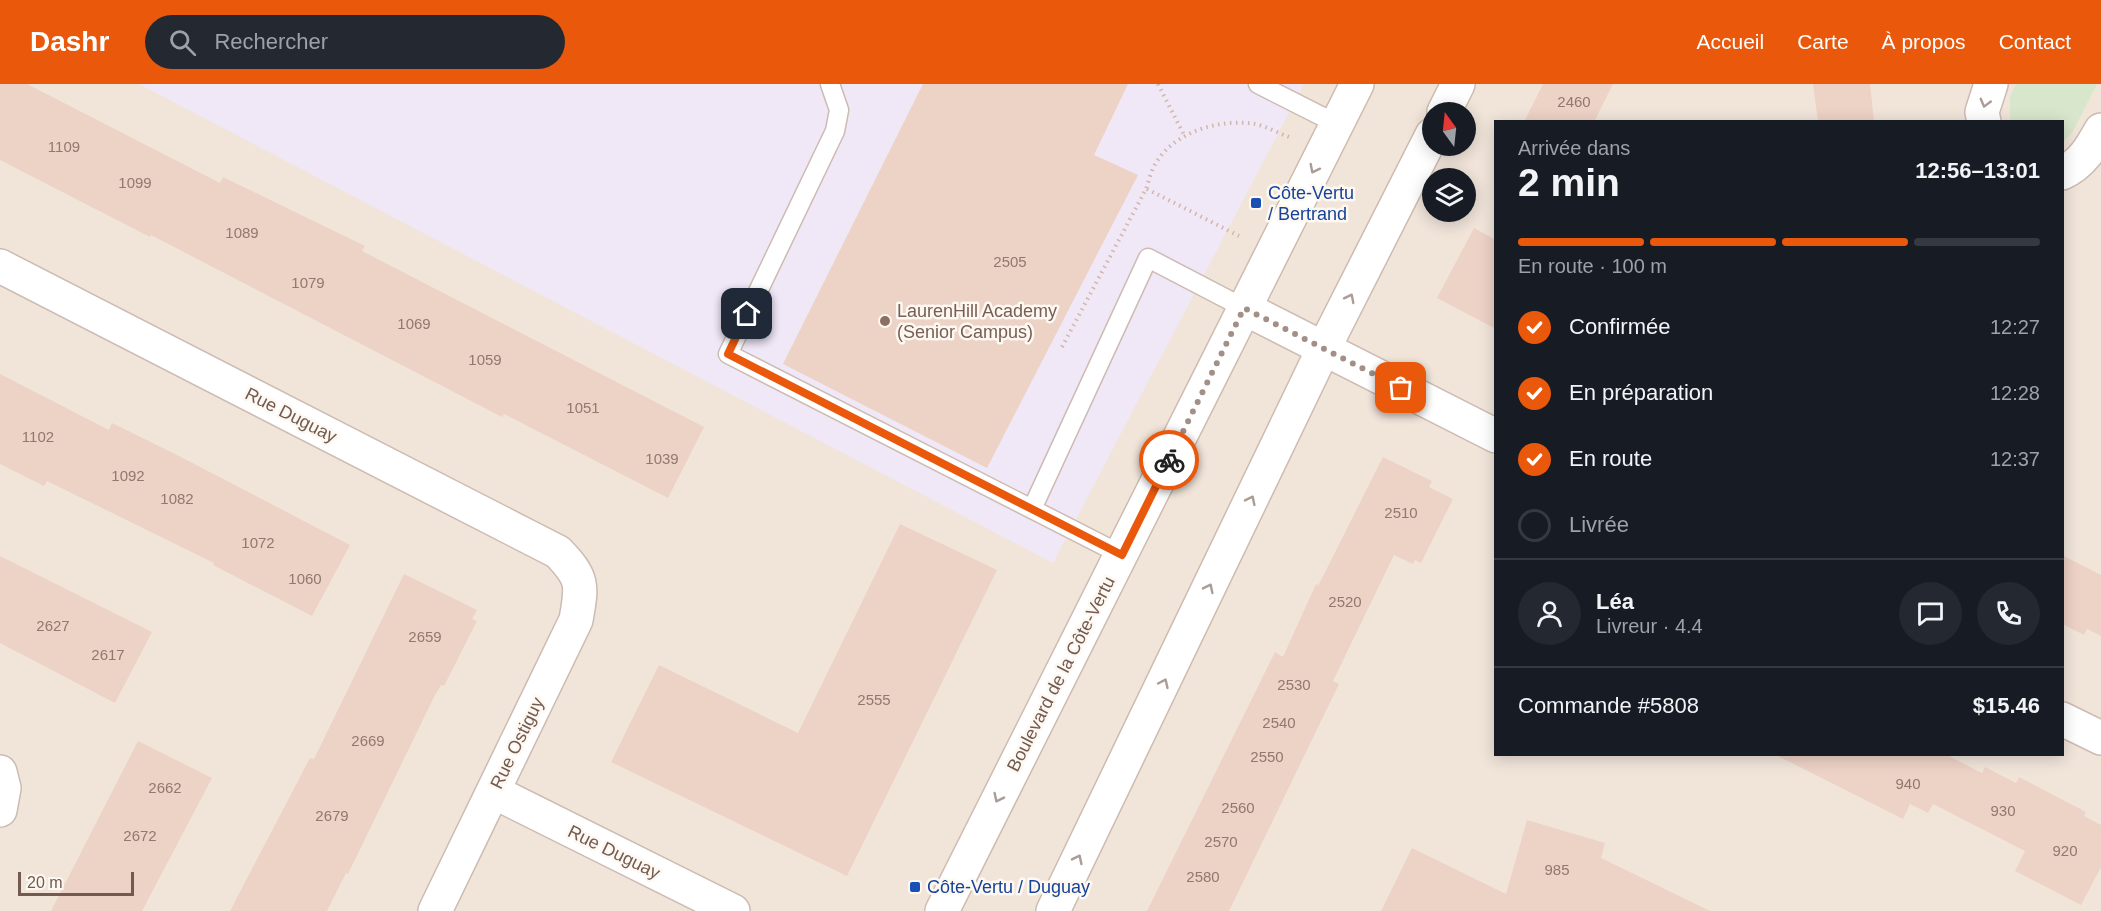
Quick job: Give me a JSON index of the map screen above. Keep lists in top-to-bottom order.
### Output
{
  "streets": {
    "main road": ["Rue Duguay", "Boulevard de la Côte-Vertu", "Rue Ostiguy"]
  },
  "crossings": [
    ["Rue Duguay", "Rue Ostiguy"]
  ],
  "places": {
    "transit": ["Côte-Vertu / Bertrand", "Côte-Vertu / Duguay"],
    "other": ["LaurenHill Academy (Senior Campus)"]
  },
  "house_numbers": [
    "2460",
    "1109",
    "1099",
    "1089",
    "2505",
    "1079",
    "1069",
    "1059",
    "1051",
    "1102",
    "1039",
    "1092",
    "1082",
    "2510",
    "1072",
    "1060",
    "2520",
    "2627",
    "2659",
    "2617",
    "2530",
    "2555",
    "2540",
    "2669",
    "2550",
    "940",
    "2662",
    "2560",
    "930",
    "2679",
    "2672",
    "2570",
    "920",
    "985",
    "2580"
  ],
  "scale_bar": "20 m",
  "north": "top",
  "page": {
    "header": "Dashr",
    "search": "Rechercher",
    "nav": [
      "Accueil",
      "Carte",
      "À propos",
      "Contact"
    ],
    "heading": ["2 min", "Arrivée dans", "12:56–13:01"],
    "panel": [
      "Léa",
      "Livreur · 4.4",
      "Commande #5808",
      "$15.46"
    ],
    "bar": "En route · 100 m",
    "list": [
      ["Confirmée", "12:27"],
      ["En préparation", "12:28"],
      ["En route", "12:37"],
      "Livrée"
    ],
    "scale": "20 m"
  }
}
